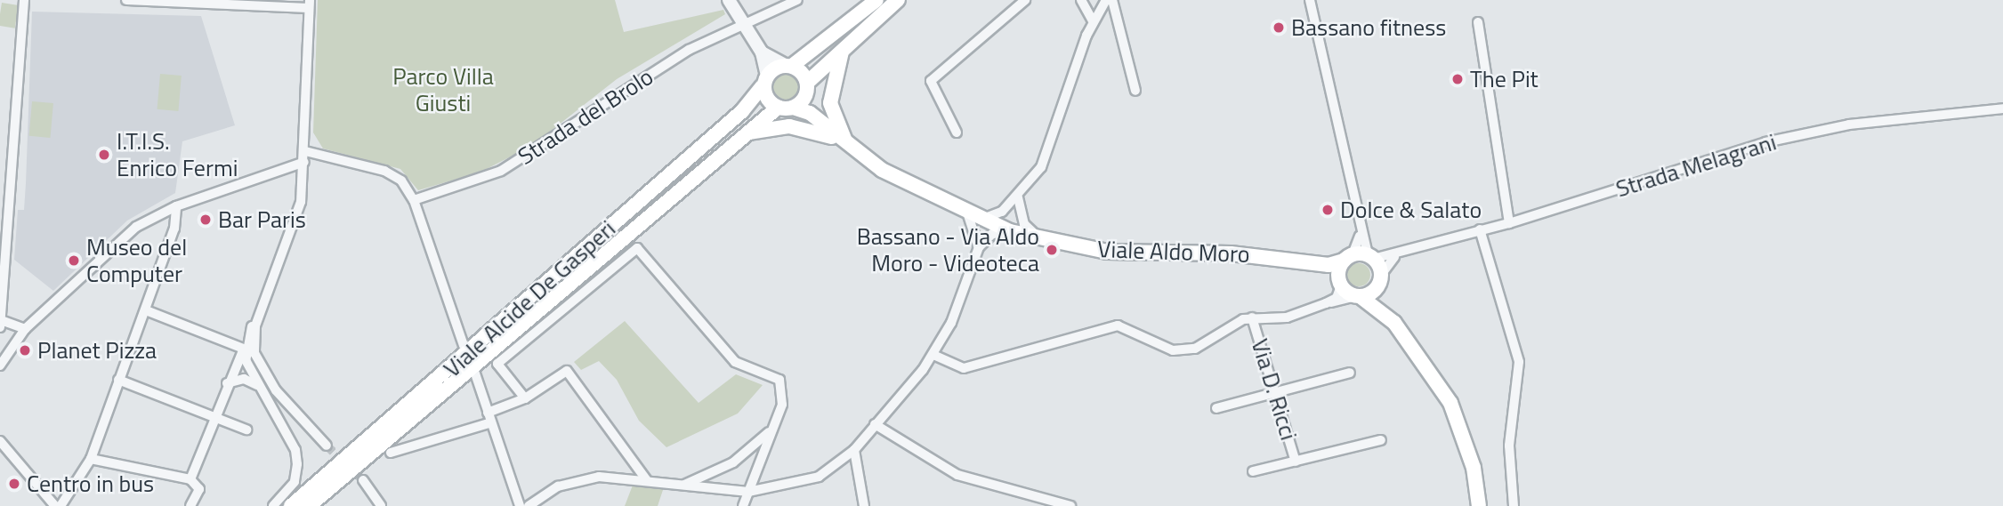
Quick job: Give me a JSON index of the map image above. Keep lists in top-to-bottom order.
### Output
{
  "streets": {
    "main road": ["Viale Aldo Moro", "Viale Alcide De Gasperi"],
    "street": ["Strada del Brolo", "Strada Melagrani", "Via D. Ricci"]
  },
  "crossings": [
    ["Strada Melagrani", "Viale Aldo Moro"],
    ["Viale Aldo Moro", "Viale Alcide De Gasperi"]
  ],
  "parks": ["Parco Villa Giusti"],
  "places": [
    "Bassano fitness",
    "The Pit",
    "I.T.I.S. Enrico Fermi",
    "Dolce & Salato",
    "Bar Paris",
    "Bassano - Via Aldo Moro - Videoteca",
    "Museo del Computer",
    "Planet Pizza",
    "Centro in bus"
  ]
}
